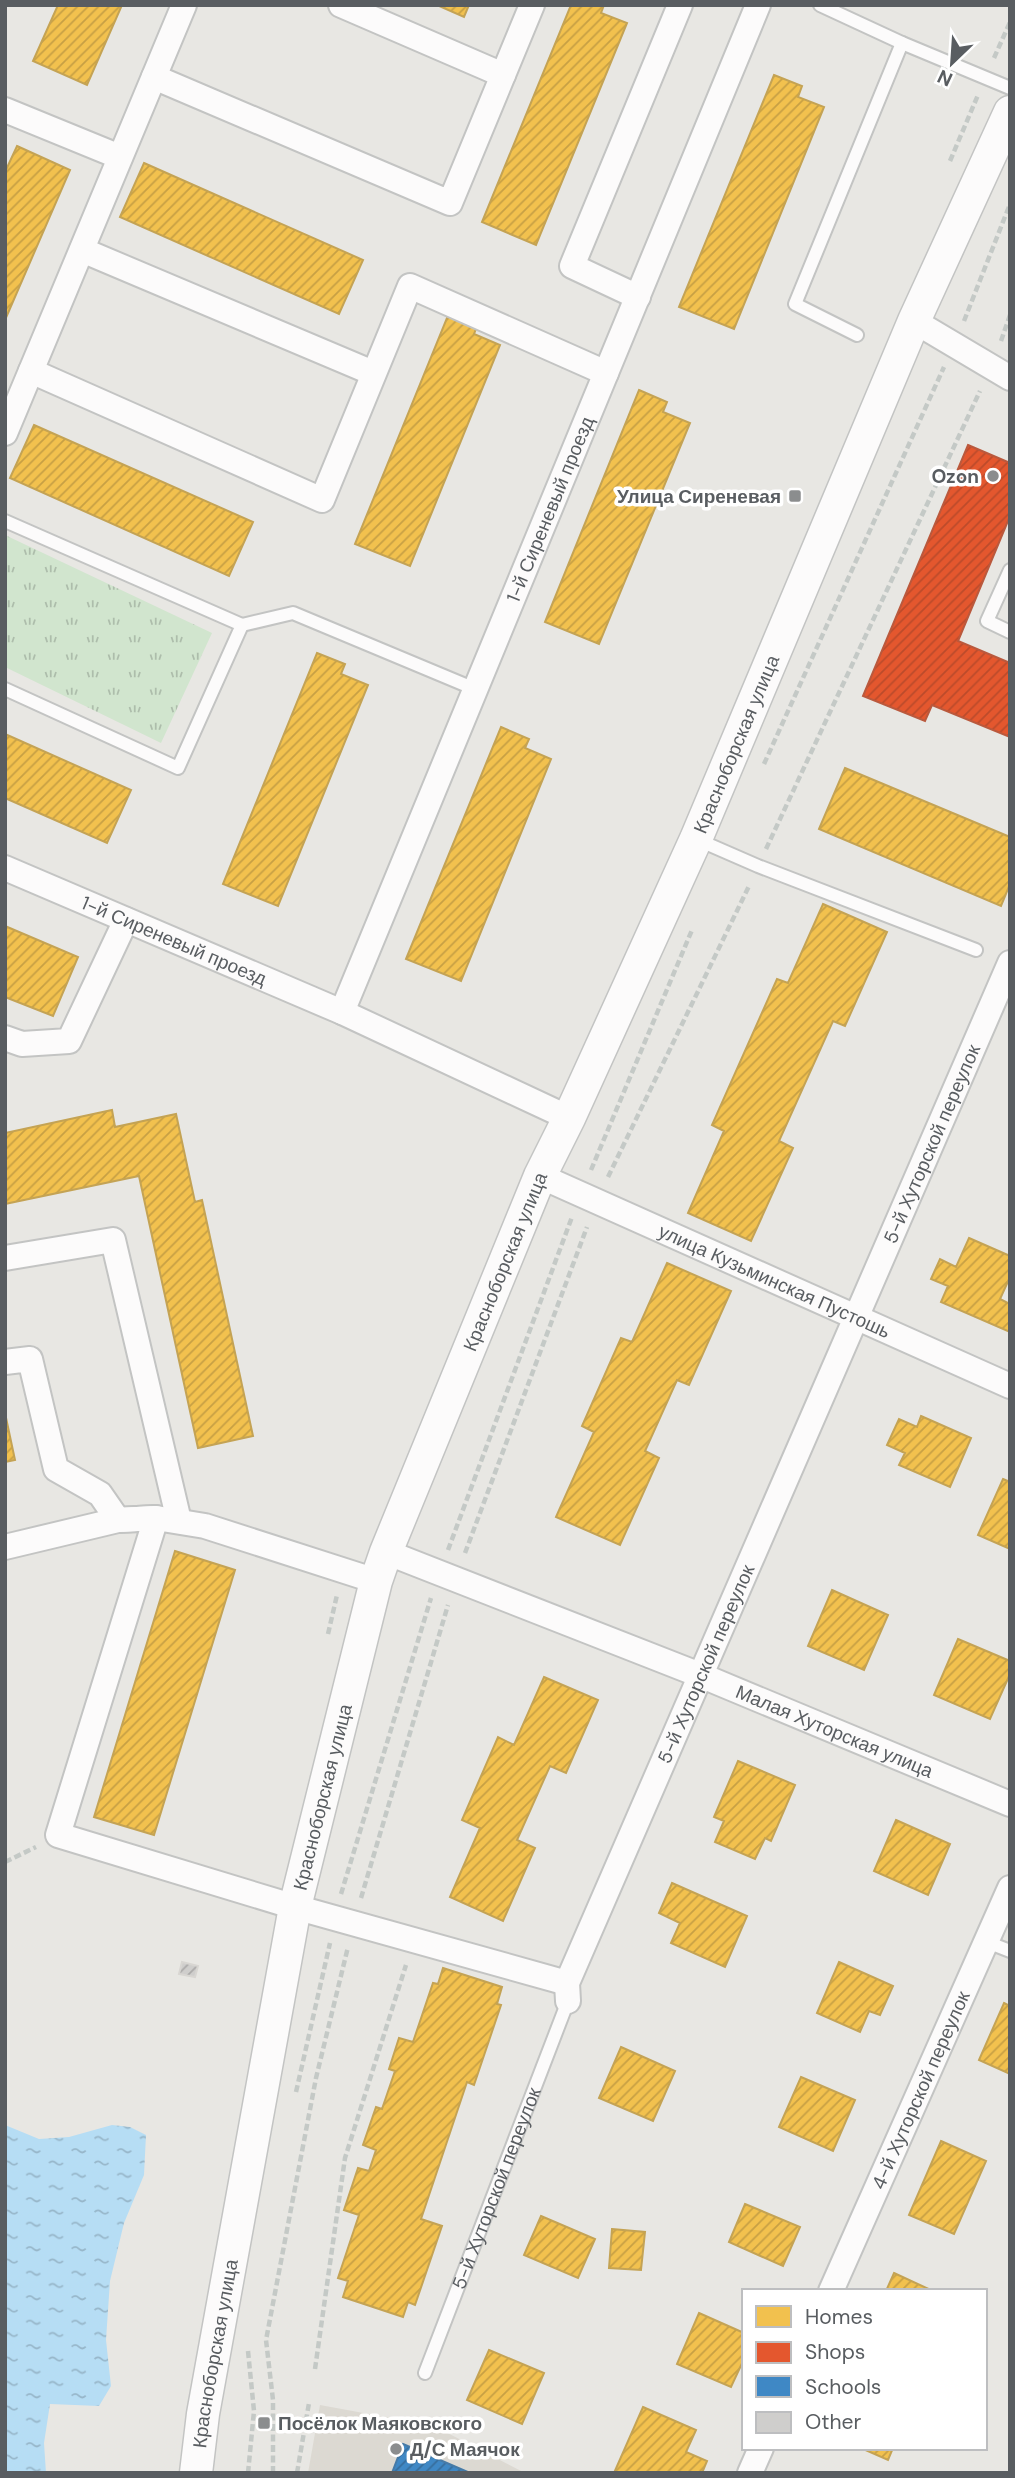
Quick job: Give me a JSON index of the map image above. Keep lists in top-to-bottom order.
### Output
{
  "streets": {
    "street": [
      "1-й Сиреневый проезд",
      "Красноборская улица",
      "5-й Хуторской переулок",
      "улица Кузьминская Пустошь",
      "Малая Хуторская улица",
      "4-й Хуторской переулок"
    ]
  },
  "crossings": [
    ["1-й Сиреневый проезд", "Красноборская улица"],
    ["Красноборская улица", "улица Кузьминская Пустошь"],
    ["Красноборская улица", "Малая Хуторская улица"],
    ["5-й Хуторской переулок", "улица Кузьминская Пустошь"],
    ["5-й Хуторской переулок", "Малая Хуторская улица"]
  ],
  "places": {
    "other": ["Ozon", "Д/С Маячок"],
    "transit": ["Улица Сиреневая", "Посёлок Маяковского"]
  },
  "legend": [
    "Homes",
    "Shops",
    "Schools",
    "Other"
  ],
  "north": "bottom left"
}
